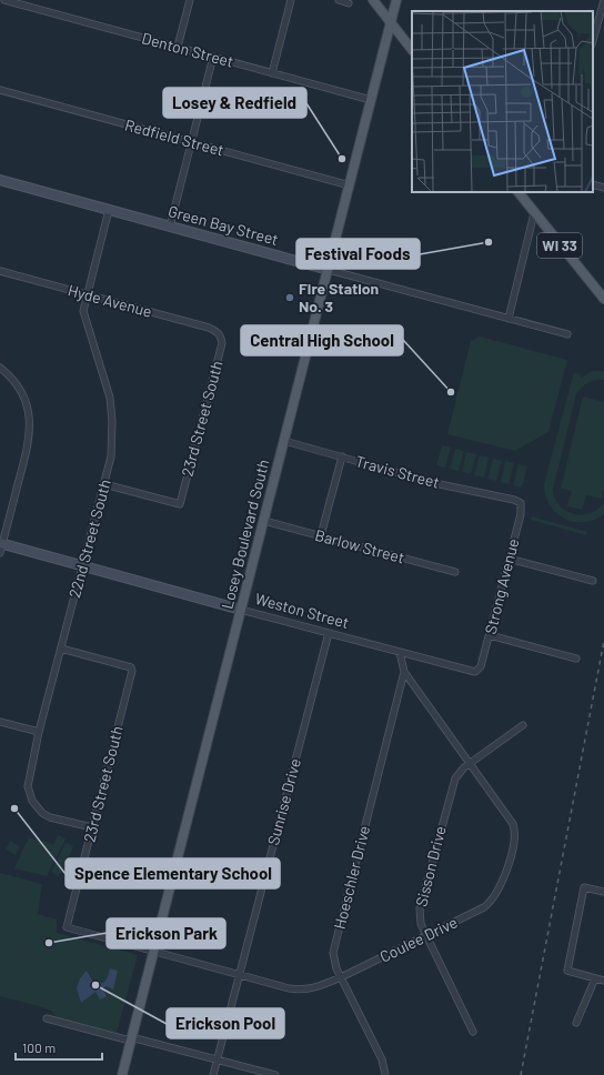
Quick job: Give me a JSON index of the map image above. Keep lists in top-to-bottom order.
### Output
{
  "streets": {
    "main road": ["WI 33", "Losey Boulevard South"],
    "street": [
      "Denton Street",
      "Redfield Street",
      "Green Bay Street",
      "Hyde Avenue",
      "23rd Street South",
      "Travis Street",
      "22nd Street South",
      "Barlow Street",
      "Strong Avenue",
      "Weston Street",
      "Sunrise Drive",
      "Sisson Drive",
      "Hoeschler Drive",
      "Coulee Drive"
    ]
  },
  "crossings": [
    ["Denton Street", "Losey Boulevard South"],
    ["Redfield Street", "Losey Boulevard South"],
    ["Green Bay Street", "Losey Boulevard South"],
    ["Green Bay Street", "22nd Street South"],
    ["Hyde Avenue", "23rd Street South"],
    ["Hyde Avenue", "22nd Street South"],
    ["23rd Street South", "22nd Street South"],
    ["23rd Street South", "Coulee Drive"],
    ["Travis Street", "Losey Boulevard South"],
    ["Travis Street", "Strong Avenue"],
    ["Losey Boulevard South", "Barlow Street"],
    ["Losey Boulevard South", "Weston Street"],
    ["Losey Boulevard South", "Coulee Drive"],
    ["22nd Street South", "Weston Street"],
    ["Strong Avenue", "Weston Street"],
    ["Weston Street", "Sunrise Drive"],
    ["Weston Street", "Coulee Drive"],
    ["Sunrise Drive", "Coulee Drive"],
    ["Sisson Drive", "Coulee Drive"],
    ["Hoeschler Drive", "Coulee Drive"]
  ],
  "places": [
    "Losey & Redfield",
    "Festival Foods",
    "Fire Station No. 3",
    "Central High School",
    "Spence Elementary School",
    "Erickson Park",
    "Erickson Pool"
  ],
  "scale_bar": "100 m"
}
